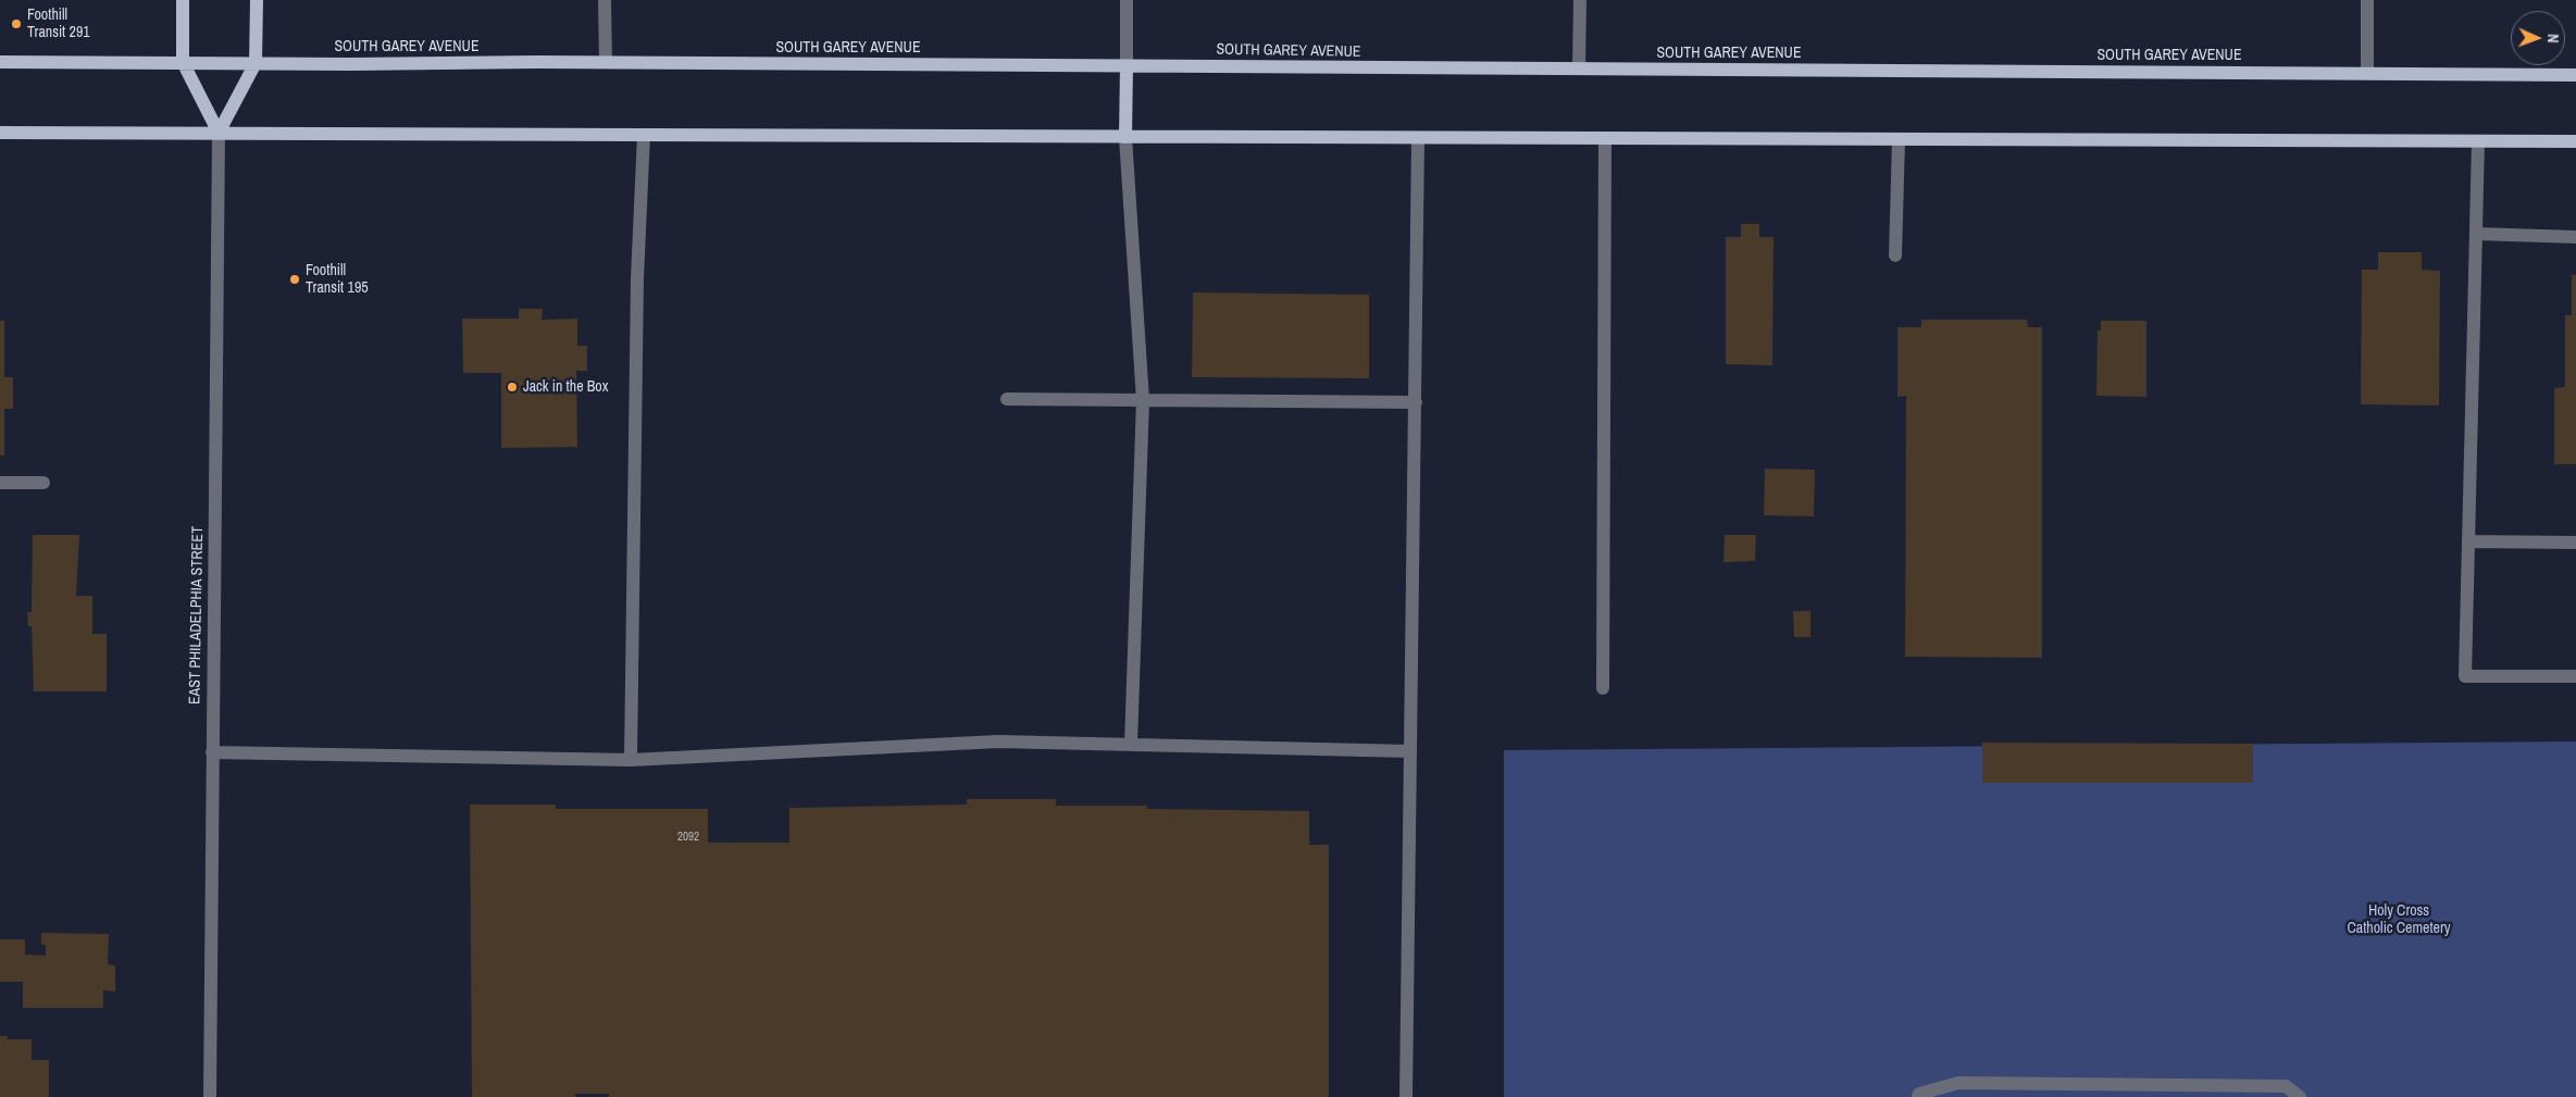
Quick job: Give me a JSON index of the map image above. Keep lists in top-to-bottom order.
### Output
{
  "streets": {
    "main road": ["SOUTH GAREY AVENUE"],
    "street": ["EAST PHILADELPHIA STREET"]
  },
  "parks": ["Holy Cross Catholic Cemetery"],
  "places": ["Foothill Transit 291", "Foothill Transit 195", "Jack in the Box"],
  "house_numbers": ["2092"],
  "north": "right"
}
